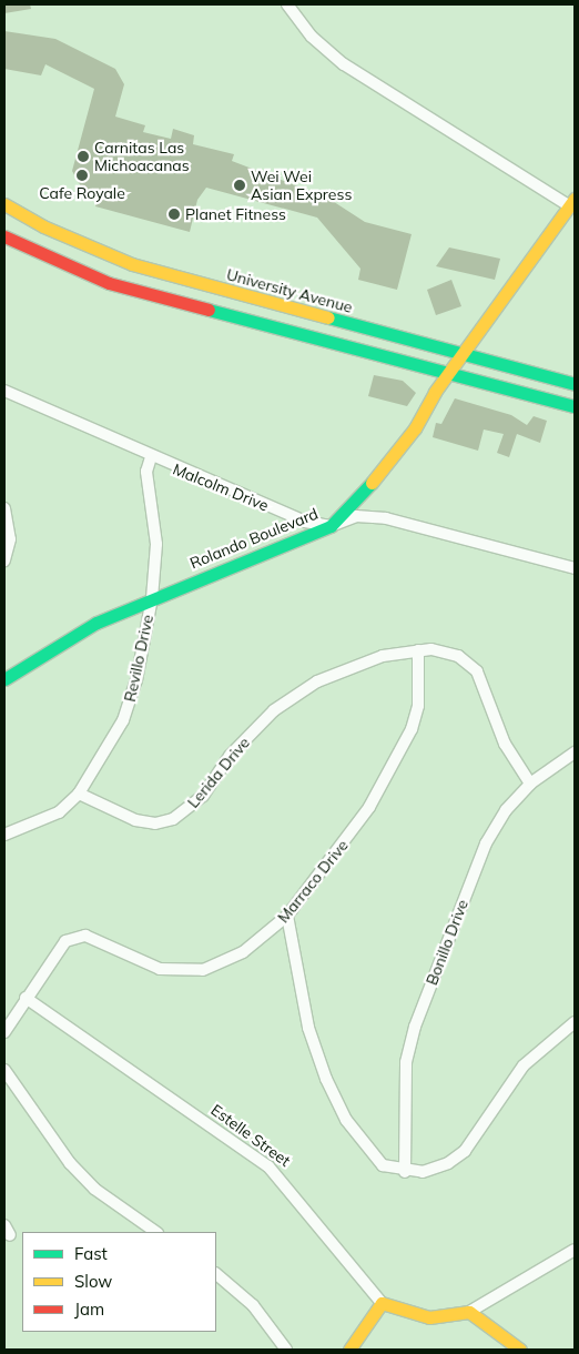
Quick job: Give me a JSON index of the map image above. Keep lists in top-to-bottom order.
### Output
{
  "streets": {
    "main road": ["University Avenue", "Rolando Boulevard"],
    "street": [
      "Malcolm Drive",
      "Revillo Drive",
      "Lerida Drive",
      "Marraco Drive",
      "Bonillo Drive",
      "Estelle Street"
    ]
  },
  "crossings": [
    ["University Avenue", "Rolando Boulevard"],
    ["Malcolm Drive", "Rolando Boulevard"],
    ["Malcolm Drive", "Revillo Drive"],
    ["Rolando Boulevard", "Revillo Drive"],
    ["Revillo Drive", "Lerida Drive"],
    ["Lerida Drive", "Marraco Drive"],
    ["Lerida Drive", "Bonillo Drive"],
    ["Marraco Drive", "Estelle Street"]
  ],
  "places": [
    "Carnitas Las Michoacanas",
    "Cafe Royale",
    "Wei Wei Asian Express",
    "Planet Fitness"
  ],
  "legend": ["Fast", "Slow", "Jam"]
}
